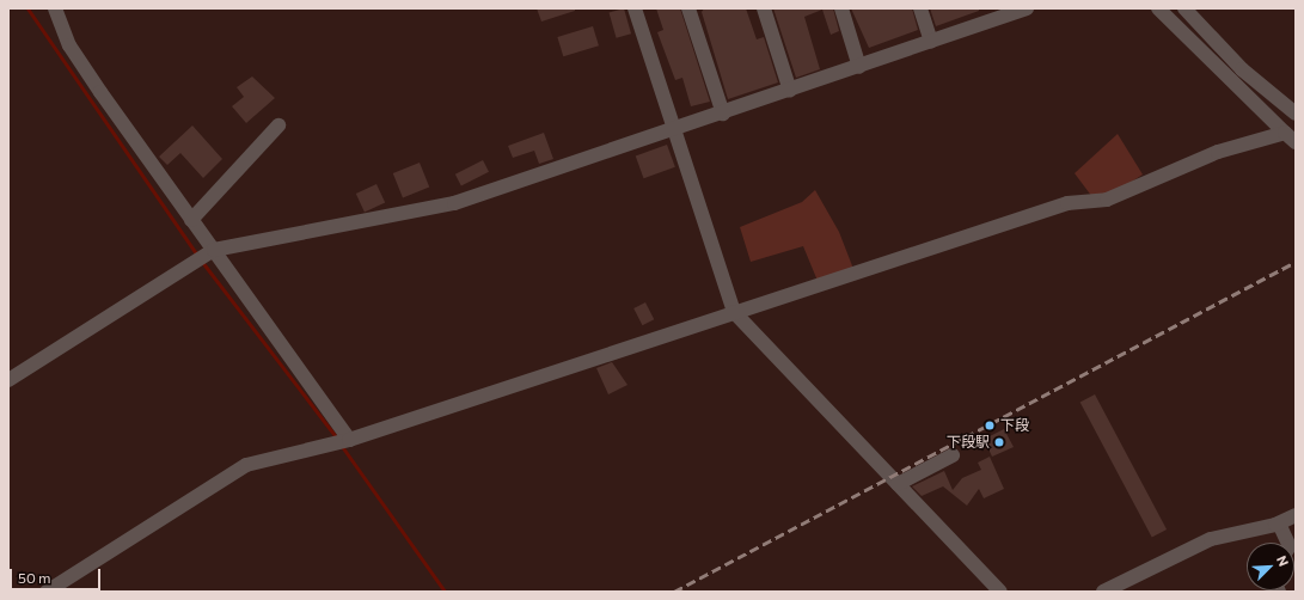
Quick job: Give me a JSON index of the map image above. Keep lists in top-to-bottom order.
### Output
{
  "places": ["下段", "下段駅"],
  "scale_bar": "50 m",
  "north": "top right"
}
